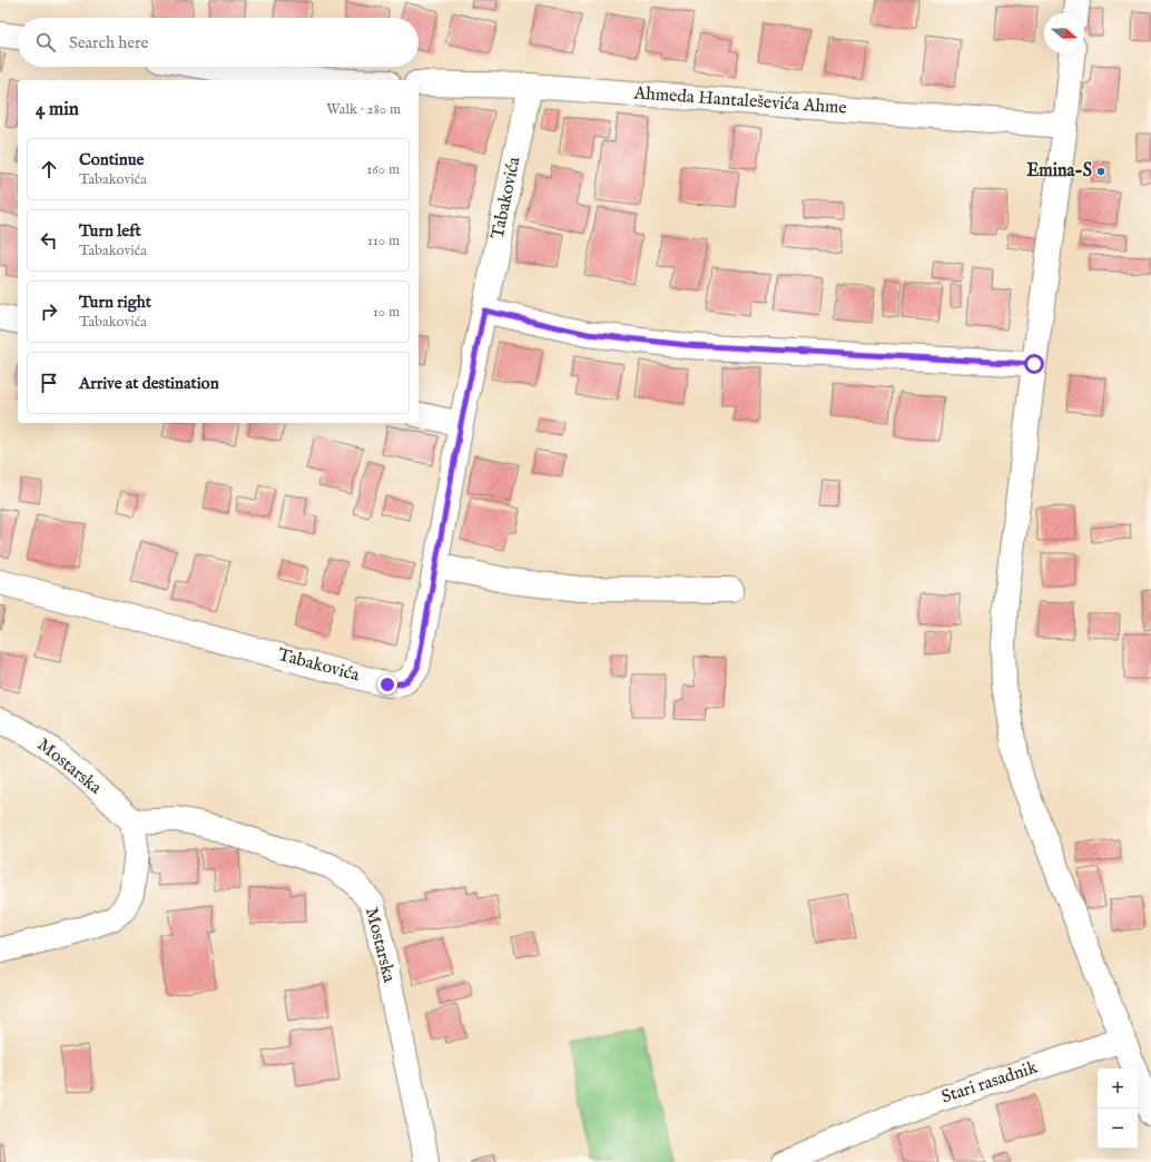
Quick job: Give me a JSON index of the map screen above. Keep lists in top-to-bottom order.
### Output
{
  "streets": {
    "street": [
      "Ahmeda Hantaleševića Ahme",
      "Tabakovića",
      "Mostarska",
      "Stari rasadnik"
    ]
  },
  "crossings": [
    ["Ahmeda Hantaleševića Ahme", "Tabakovića"]
  ],
  "places": ["Emina-S"],
  "north": "right",
  "page": {
    "search": "Search here",
    "heading": ["4 min", "Walk · 280 m"],
    "list": [
      ["Continue", "Tabakovića", "160 m"],
      ["Turn left", "Tabakovića", "110 m"],
      ["Turn right", "Tabakovića", "10 m"],
      "Arrive at destination"
    ],
    "map_buttons": ["+", "−"]
  }
}
